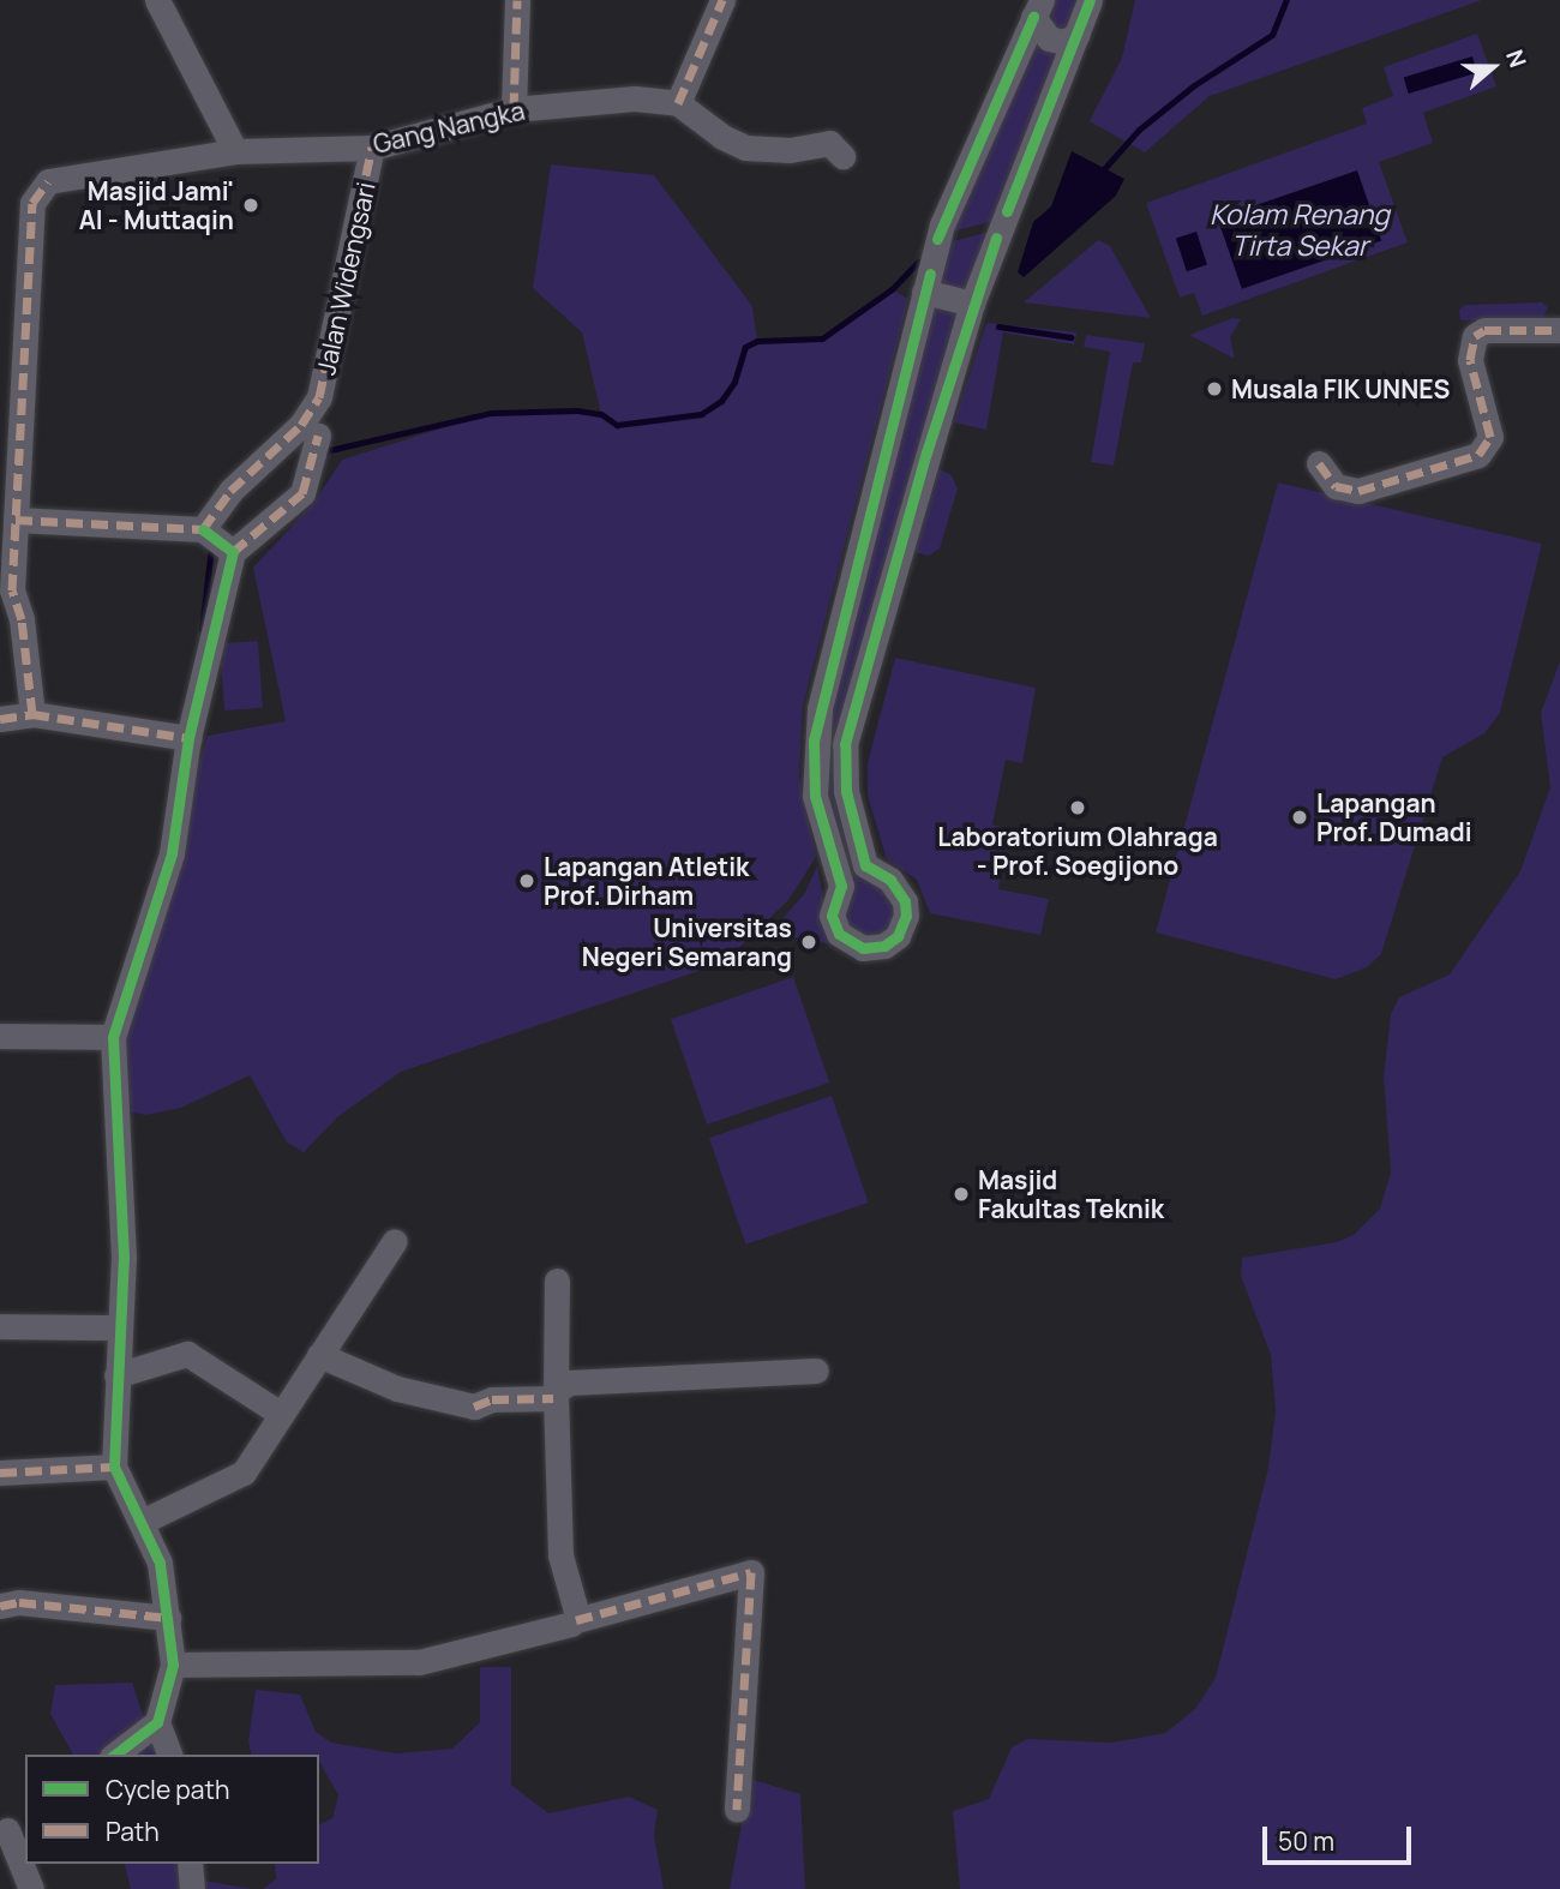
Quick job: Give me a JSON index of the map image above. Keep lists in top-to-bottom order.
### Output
{
  "streets": {
    "street": ["Gang Nangka", "Jalan Widengsari"]
  },
  "crossings": [
    ["Gang Nangka", "Jalan Widengsari"]
  ],
  "water": ["Kolam Renang Tirta Sekar"],
  "places": [
    "Masjid Jami' Al - Muttaqin",
    "Musala FIK UNNES",
    "Laboratorium Olahraga - Prof. Soegijono",
    "Lapangan Prof. Dumadi",
    "Lapangan Atletik Prof. Dirham",
    "Universitas Negeri Semarang",
    "Masjid Fakultas Teknik"
  ],
  "legend": ["Cycle path", "Path"],
  "scale_bar": "50 m",
  "north": "right"
}
